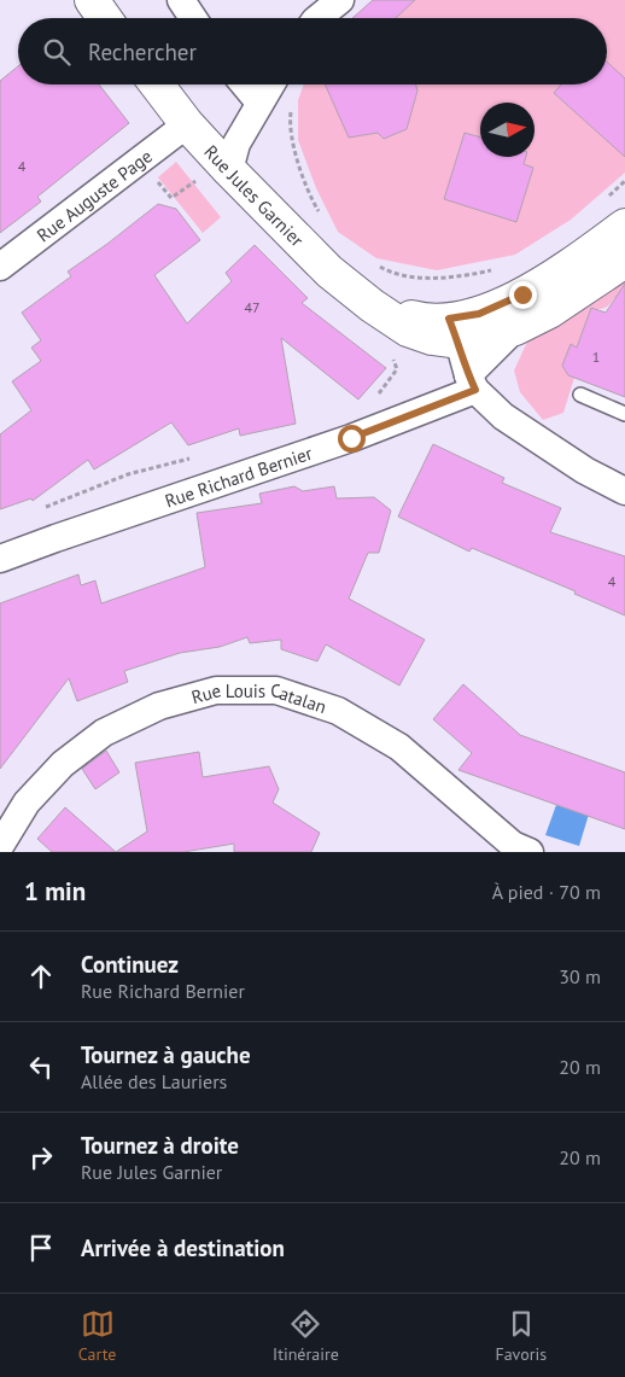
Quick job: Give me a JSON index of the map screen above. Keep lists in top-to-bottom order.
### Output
{
  "streets": {
    "main road": ["Rue Jules Garnier"],
    "street": ["Rue Auguste Page", "Rue Richard Bernier", "Rue Louis Catalan"]
  },
  "crossings": [
    ["Rue Auguste Page", "Rue Jules Garnier"]
  ],
  "house_numbers": [
    "4",
    "47",
    "1",
    "4"
  ],
  "north": "right",
  "page": {
    "search": "Rechercher",
    "heading": ["1 min", "À pied · 70 m"],
    "list": [
      ["Continuez", "Rue Richard Bernier", "30 m"],
      ["Tournez à gauche", "Allée des Lauriers", "20 m"],
      ["Tournez à droite", "Rue Jules Garnier", "20 m"],
      "Arrivée à destination"
    ],
    "nav": ["Carte", "Itinéraire", "Favoris"]
  }
}
